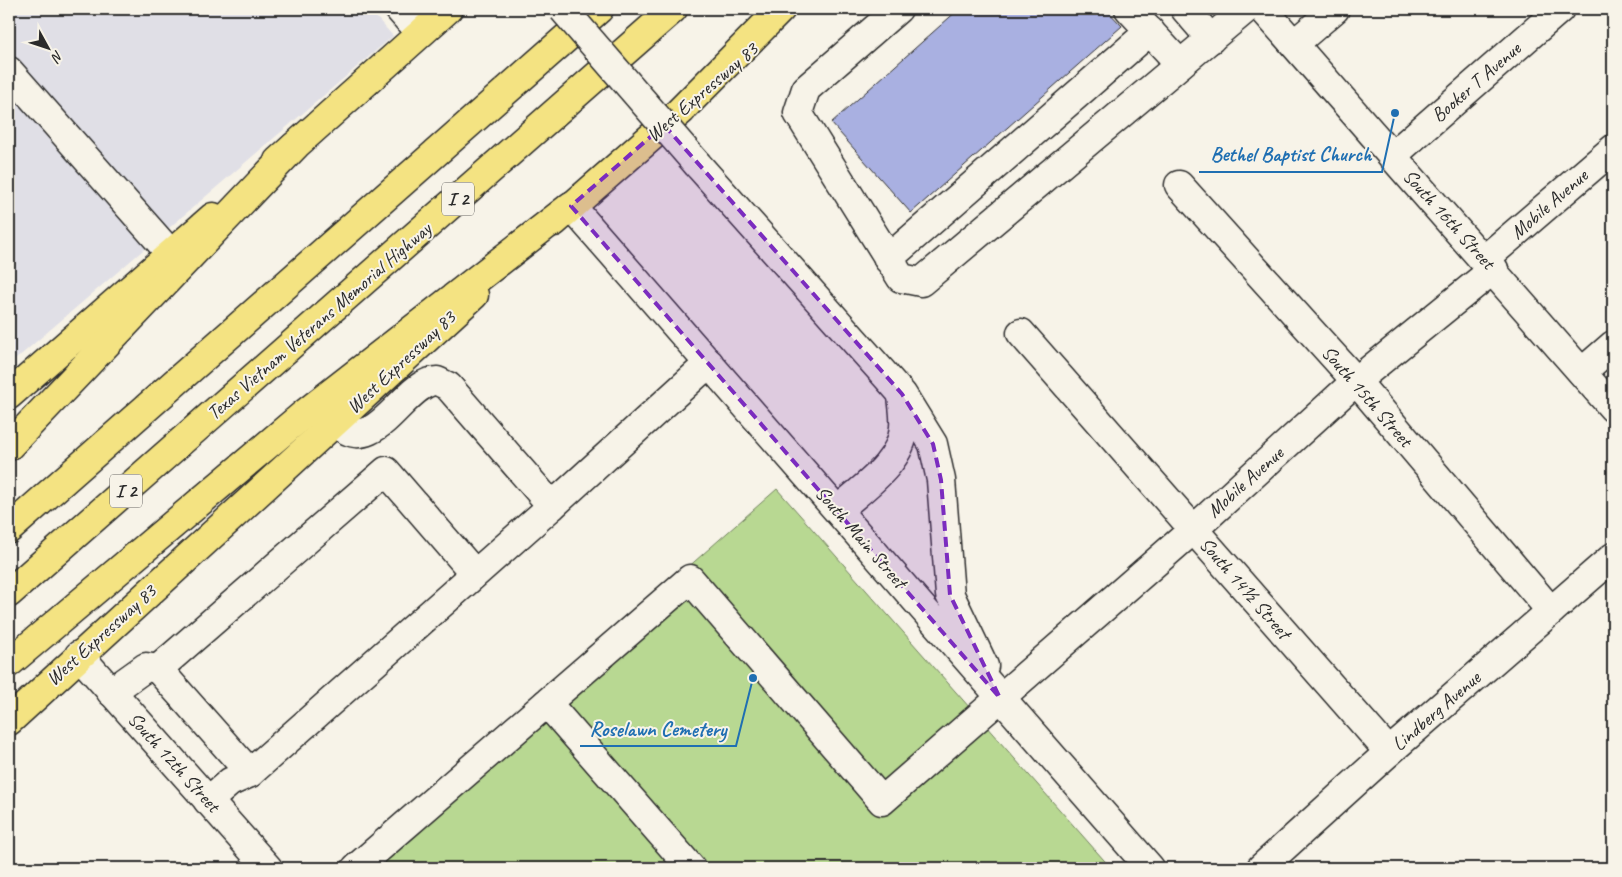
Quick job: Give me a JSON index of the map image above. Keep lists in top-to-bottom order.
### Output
{
  "streets": {
    "main road": ["West Expressway 83", "I 2", "Texas Vietnam Veterans Memorial Highway"],
    "street": [
      "Booker T Avenue",
      "Mobile Avenue",
      "South 16th Street",
      "South 15th Street",
      "South Main Street",
      "South 14½ Street",
      "Lindberg Avenue",
      "South 12th Street"
    ]
  },
  "crossings": [
    ["Booker T Avenue", "South 16th Street"],
    ["West Expressway 83", "South Main Street"],
    ["West Expressway 83", "South 12th Street"],
    ["Mobile Avenue", "South 16th Street"],
    ["Mobile Avenue", "South 15th Street"],
    ["Mobile Avenue", "South Main Street"],
    ["Mobile Avenue", "South 14½ Street"],
    ["South 15th Street", "Lindberg Avenue"],
    ["South 14½ Street", "Lindberg Avenue"]
  ],
  "places": ["Bethel Baptist Church", "Roselawn Cemetery"],
  "north": "bottom right"
}
